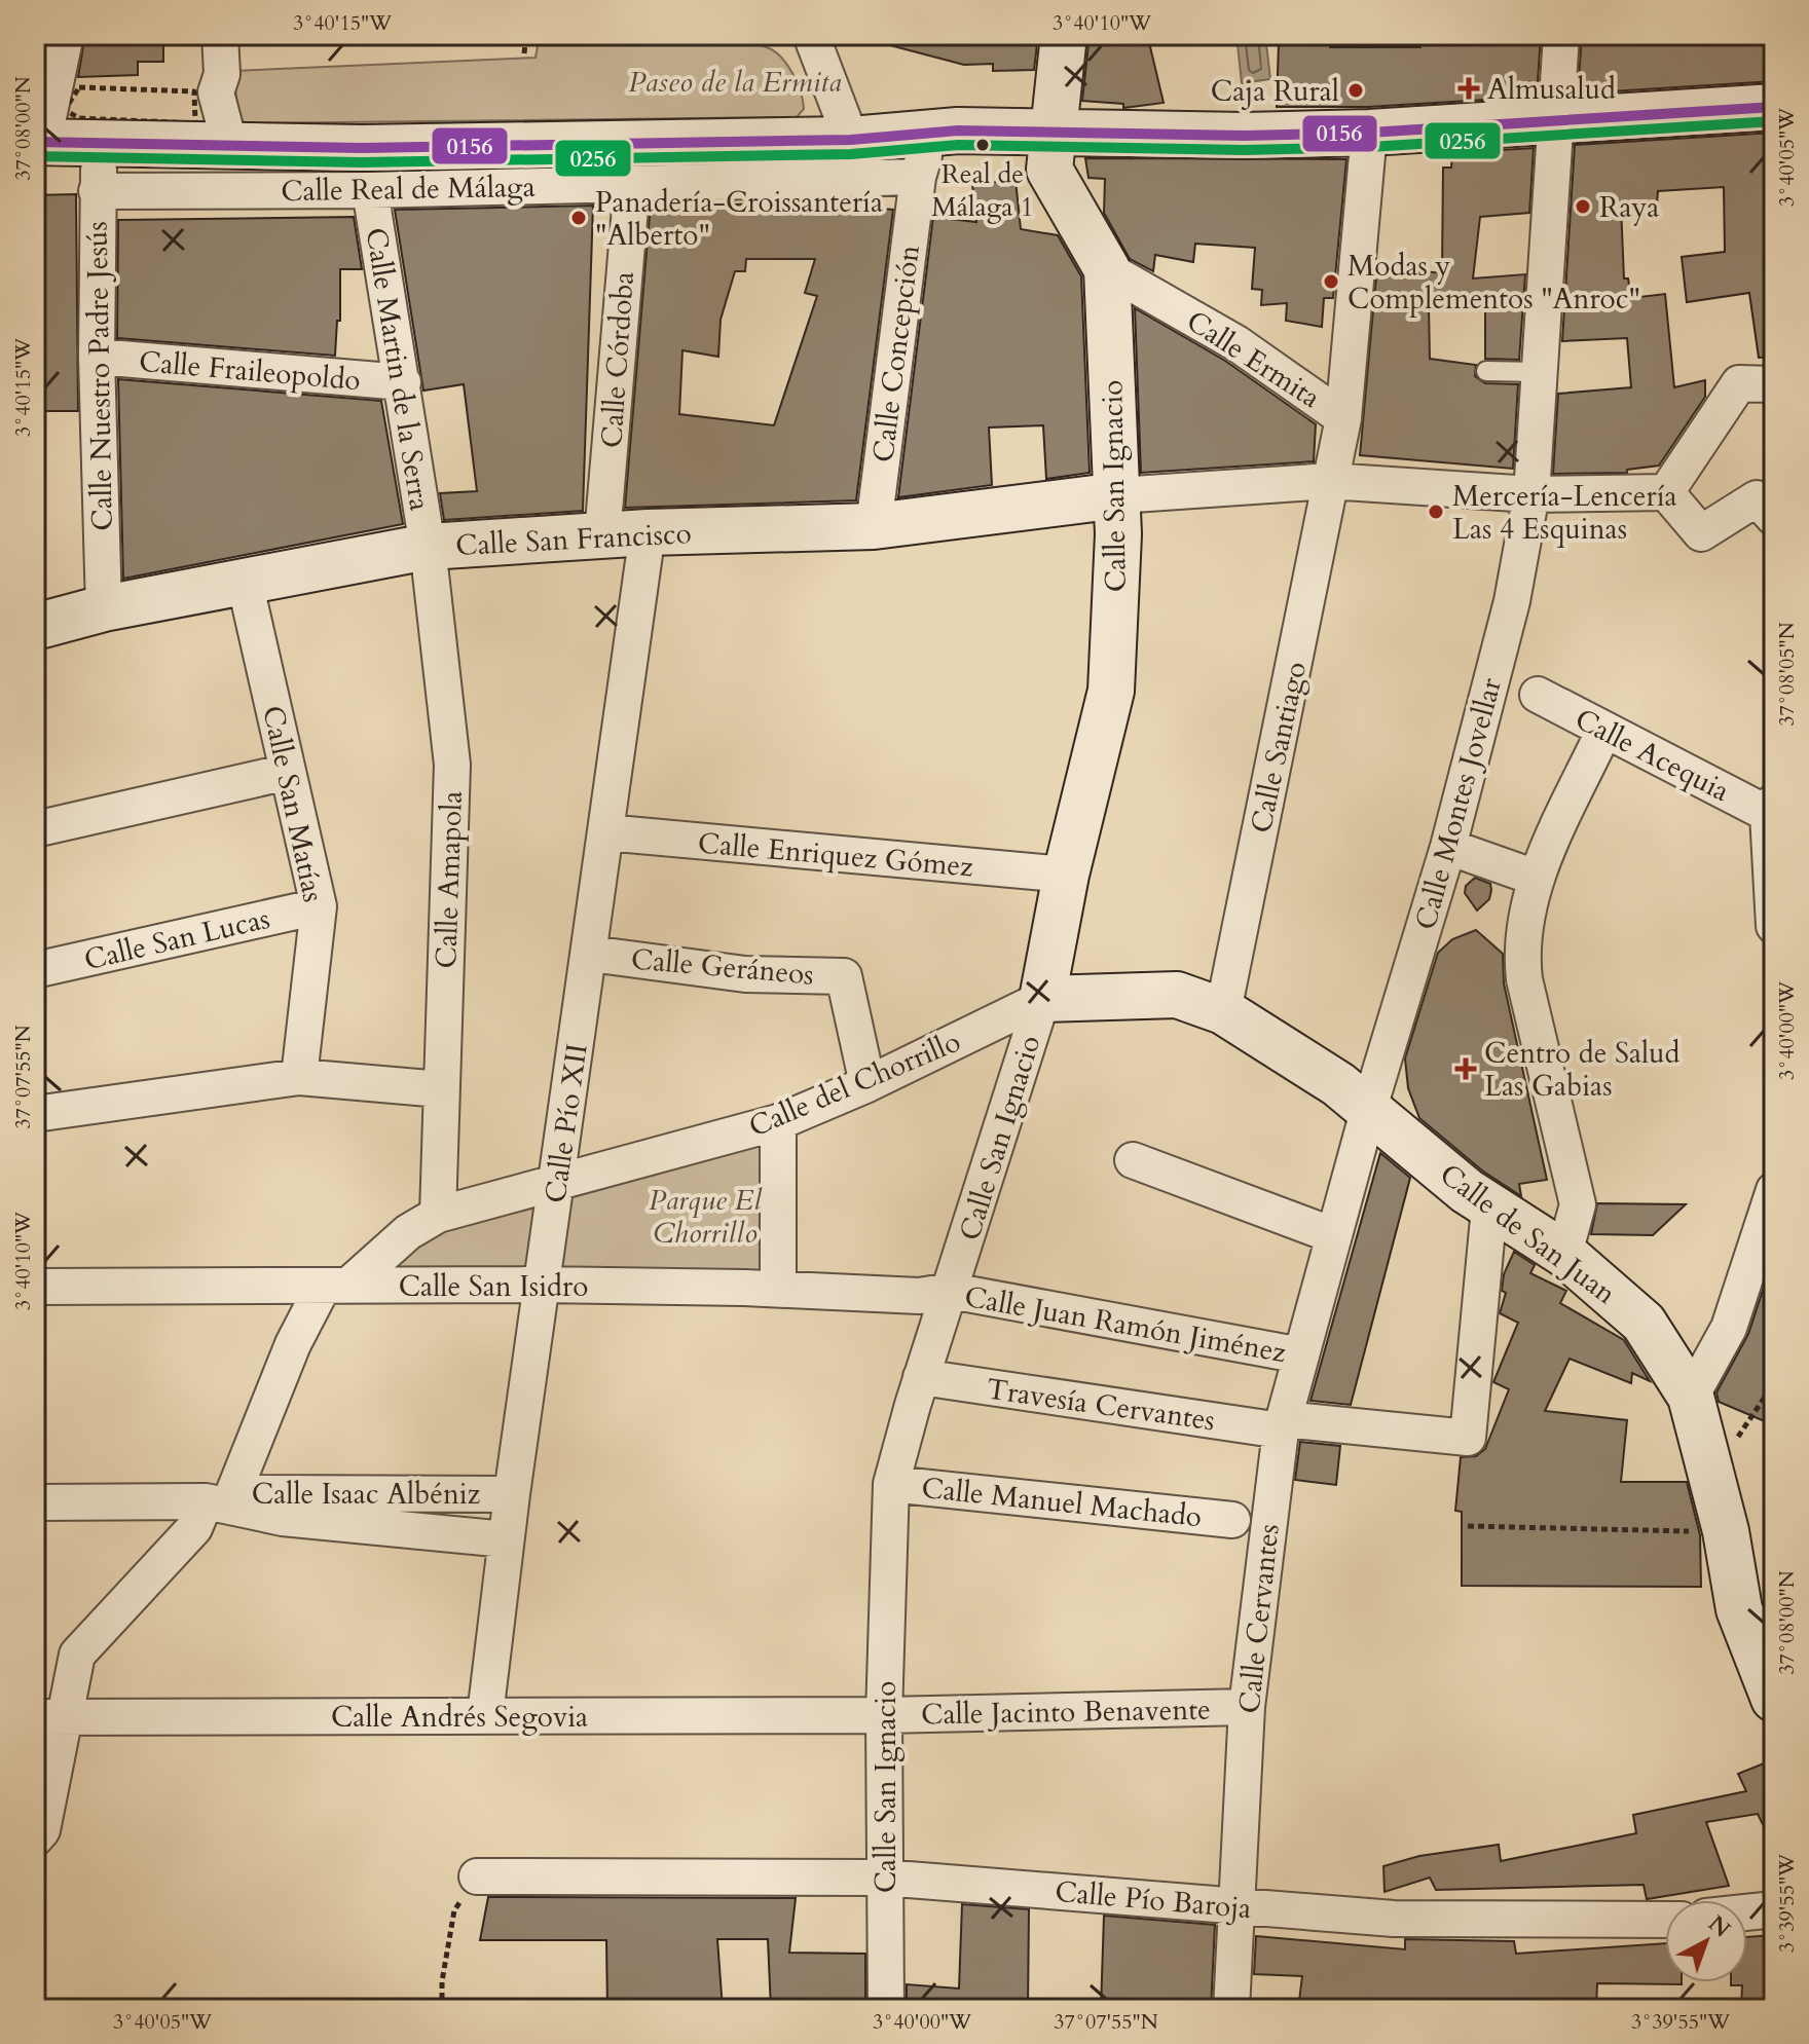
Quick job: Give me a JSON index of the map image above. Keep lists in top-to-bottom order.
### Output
{
  "streets": {
    "street": [
      "Calle Real de Málaga",
      "Calle Concepción",
      "Calle Ermita",
      "Calle Córdoba",
      "Calle Martin de la Serra",
      "Calle Fraileopoldo",
      "Calle Nuestro Padre Jesús",
      "Calle San Ignacio",
      "Calle San Francisco",
      "Calle Santiago",
      "Calle Acequia",
      "Calle San Matías",
      "Calle Montes Jovellar",
      "Calle Enriquez Gómez",
      "Calle Amapola",
      "Calle San Lucas",
      "Calle Geráneos",
      "Calle del Chorrillo",
      "Calle Pío XII",
      "Calle de San Juan",
      "Calle San Isidro",
      "Calle Juan Ramón Jiménez",
      "Travesía Cervantes",
      "Calle Isaac Albéniz",
      "Calle Manuel Machado",
      "Calle Cervantes",
      "Calle Jacinto Benavente",
      "Calle Andrés Segovia",
      "Calle Pío Baroja"
    ]
  },
  "crossings": [
    ["Calle Real de Málaga", "Calle Concepción"],
    ["Calle Real de Málaga", "Calle Córdoba"],
    ["Calle Real de Málaga", "Calle Martin de la Serra"],
    ["Calle Real de Málaga", "Calle Nuestro Padre Jesús"],
    ["Calle Real de Málaga", "Calle San Ignacio"],
    ["Calle Real de Málaga", "Calle Montes Jovellar"],
    ["Calle Concepción", "Calle San Francisco"],
    ["Calle Ermita", "Calle San Ignacio"],
    ["Calle Ermita", "Calle Santiago"],
    ["Calle Córdoba", "Calle San Francisco"],
    ["Calle Martin de la Serra", "Calle Fraileopoldo"],
    ["Calle Martin de la Serra", "Calle San Francisco"],
    ["Calle Martin de la Serra", "Calle Amapola"],
    ["Calle Fraileopoldo", "Calle Nuestro Padre Jesús"],
    ["Calle Nuestro Padre Jesús", "Calle San Francisco"],
    ["Calle San Ignacio", "Calle San Francisco"],
    ["Calle San Ignacio", "Calle Enriquez Gómez"],
    ["Calle San Ignacio", "Calle del Chorrillo"],
    ["Calle San Ignacio", "Calle de San Juan"],
    ["Calle San Ignacio", "Calle San Isidro"],
    ["Calle San Ignacio", "Calle Juan Ramón Jiménez"],
    ["Calle San Ignacio", "Travesía Cervantes"],
    ["Calle San Ignacio", "Calle Manuel Machado"],
    ["Calle San Ignacio", "Calle Jacinto Benavente"],
    ["Calle San Ignacio", "Calle Andrés Segovia"],
    ["Calle San Ignacio", "Calle Pío Baroja"],
    ["Calle San Francisco", "Calle San Matías"],
    ["Calle San Francisco", "Calle Amapola"],
    ["Calle San Francisco", "Calle Pío XII"],
    ["Calle Santiago", "Calle de San Juan"],
    ["Calle San Matías", "Calle San Lucas"],
    ["Calle Montes Jovellar", "Calle de San Juan"],
    ["Calle Montes Jovellar", "Calle Cervantes"],
    ["Calle Enriquez Gómez", "Calle Pío XII"],
    ["Calle Amapola", "Calle del Chorrillo"],
    ["Calle Geráneos", "Calle del Chorrillo"],
    ["Calle Geráneos", "Calle Pío XII"],
    ["Calle del Chorrillo", "Calle Pío XII"],
    ["Calle del Chorrillo", "Calle de San Juan"],
    ["Calle del Chorrillo", "Calle San Isidro"],
    ["Calle del Chorrillo", "Calle Isaac Albéniz"],
    ["Calle del Chorrillo", "Calle Andrés Segovia"],
    ["Calle Pío XII", "Calle San Isidro"],
    ["Calle Pío XII", "Calle Isaac Albéniz"],
    ["Calle Pío XII", "Calle Andrés Segovia"],
    ["Calle de San Juan", "Travesía Cervantes"],
    ["Calle de San Juan", "Calle Cervantes"],
    ["Calle San Isidro", "Calle Juan Ramón Jiménez"],
    ["Calle Juan Ramón Jiménez", "Calle Cervantes"],
    ["Travesía Cervantes", "Calle Cervantes"],
    ["Calle Cervantes", "Calle Jacinto Benavente"],
    ["Calle Cervantes", "Calle Pío Baroja"],
    ["Calle Jacinto Benavente", "Calle Andrés Segovia"]
  ],
  "parks": ["Paseo de la Ermita", "Parque El Chorrillo"],
  "places": {
    "health": ["Almusalud", "Centro de Salud Las Gabias"],
    "other": [
      "Caja Rural",
      "Real de Málaga 1",
      "Raya",
      "Panadería-Croissantería \"Alberto\"",
      "Modas y Complementos \"Anroc\"",
      "Mercería-Lencería Las 4 Esquinas"
    ]
  },
  "lines": ["transit line 0156", "transit line 0256"],
  "north": "top right",
  "coordinates": [
    "3°40'15\"W",
    "3°40'10\"W",
    "37°08'00\"N",
    "3°40'05\"W",
    "37°08'05\"N",
    "3°40'00\"W",
    "37°07'55\"N",
    "3°39'55\"W"
  ]
}
